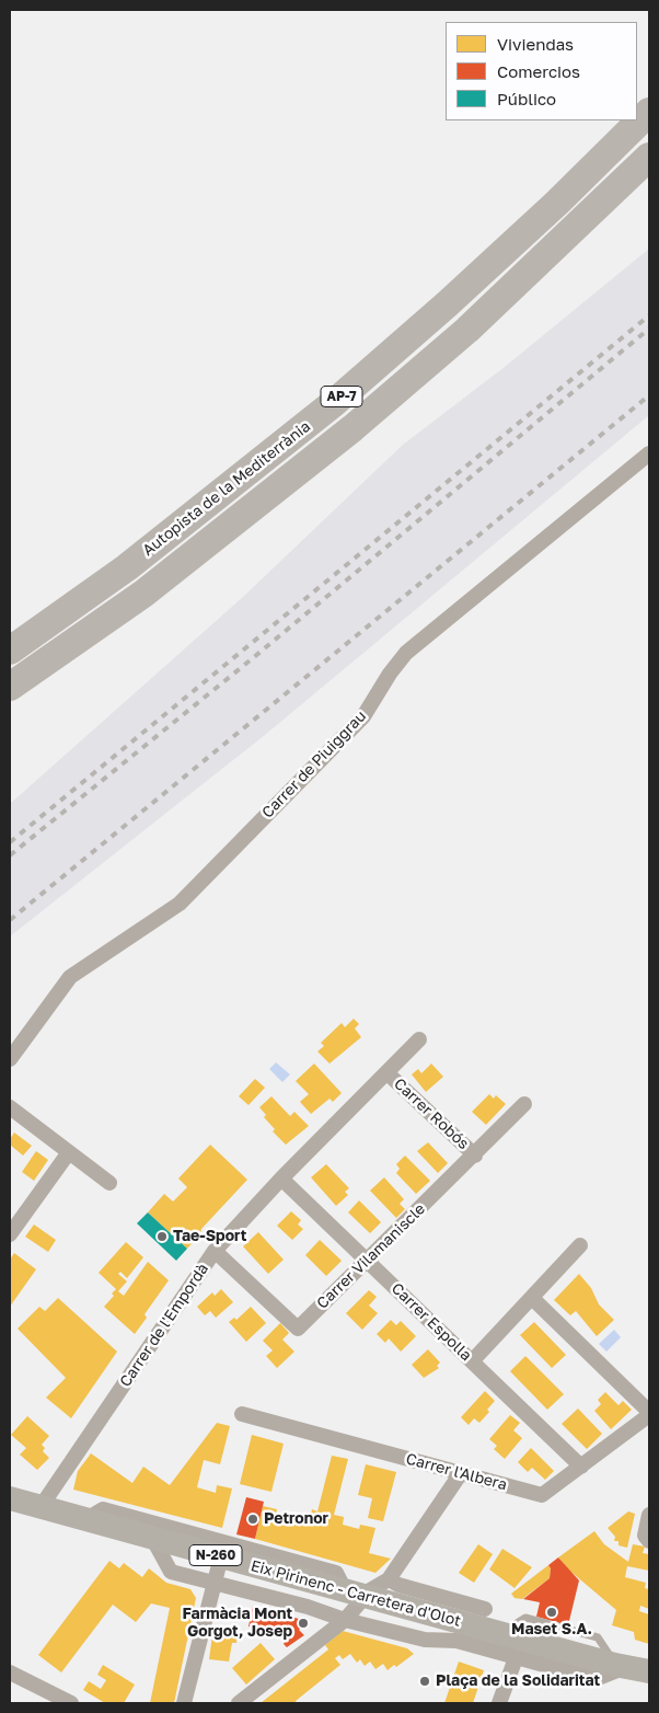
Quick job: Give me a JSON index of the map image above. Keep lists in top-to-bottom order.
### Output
{
  "streets": {
    "highway": ["AP-7", "Autopista de la Mediterrània"],
    "main road": ["N-260", "Eix Pirinenc - Carretera d'Olot"],
    "street": [
      "Carrer de Piuiggrau",
      "Carrer Robós",
      "Carrer Vilamaniscle",
      "Carrer Espolla",
      "Carrer de l'Empordà",
      "Carrer l'Albera"
    ]
  },
  "crossings": [
    ["Carrer Robós", "Carrer Vilamaniscle"],
    ["Carrer Robós", "Carrer de l'Empordà"],
    ["Carrer Vilamaniscle", "Carrer Espolla"],
    ["Carrer Vilamaniscle", "Carrer de l'Empordà"],
    ["Carrer Espolla", "Carrer de l'Empordà"],
    ["Carrer Espolla", "Carrer l'Albera"],
    ["Carrer de l'Empordà", "Eix Pirinenc - Carretera d'Olot"]
  ],
  "places": [
    "Tae-Sport",
    "Petronor",
    "Maset S.A.",
    "Farmàcia Mont Gorgot, Josep",
    "Plaça de la Solidaritat"
  ],
  "legend": ["Viviendas", "Comercios", "Público"]
}
